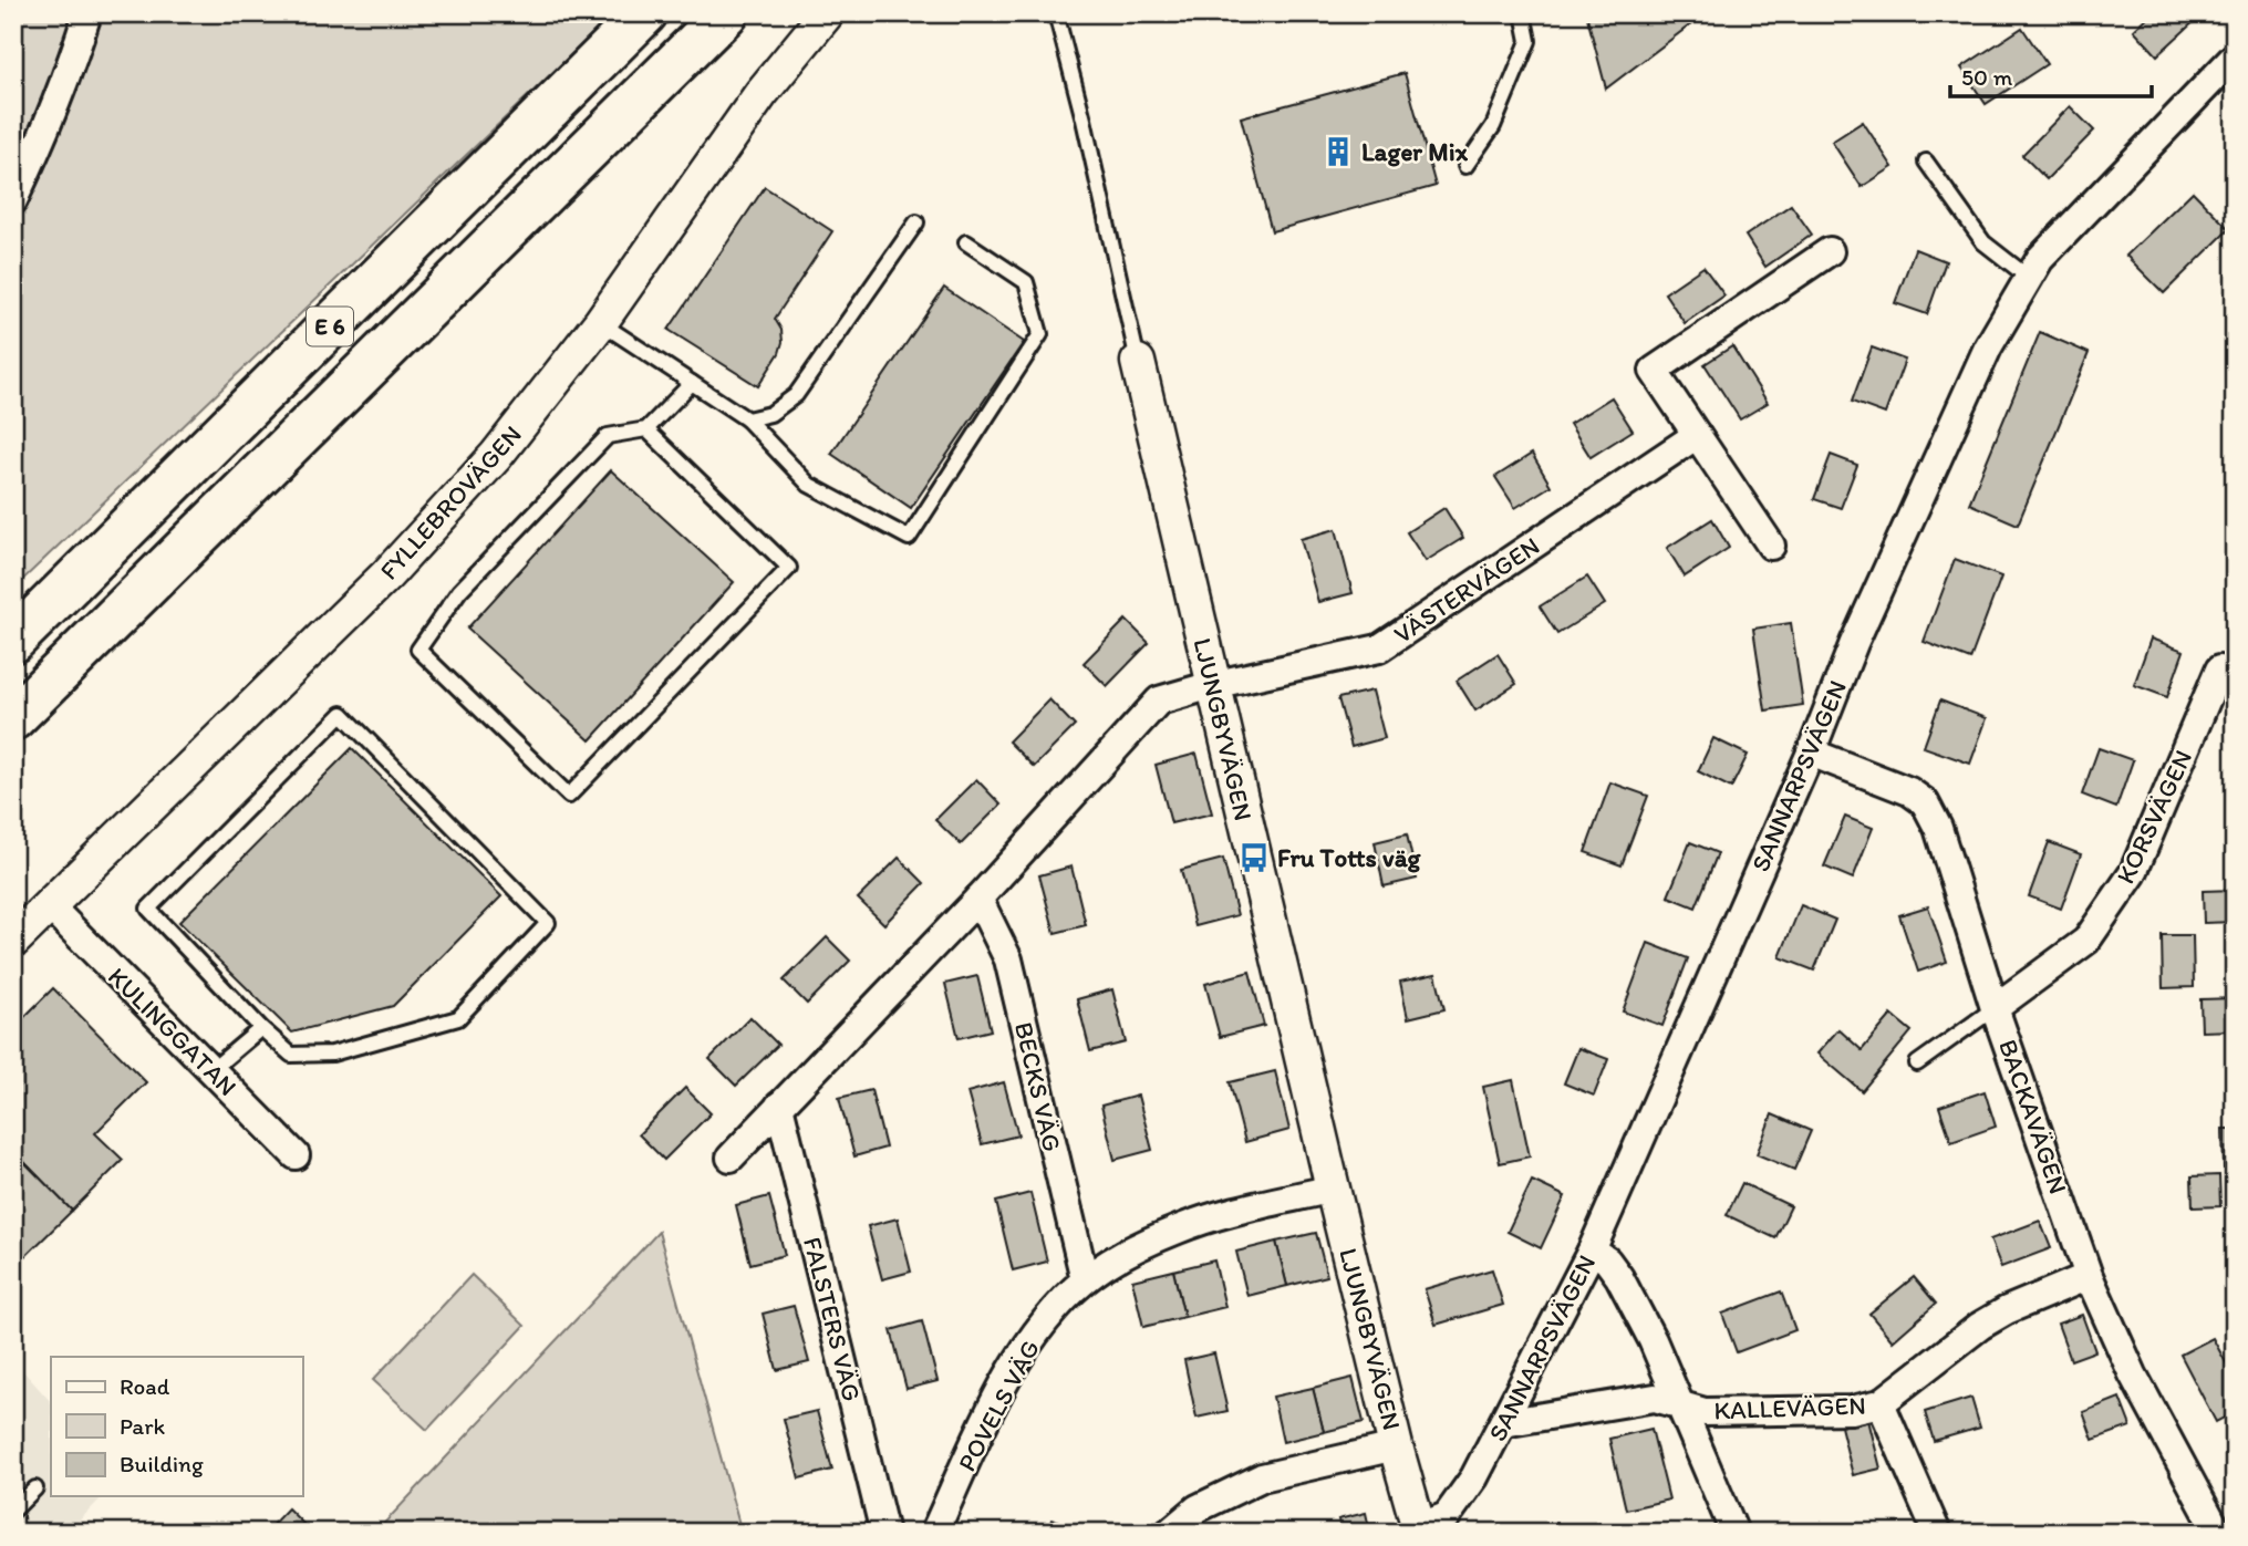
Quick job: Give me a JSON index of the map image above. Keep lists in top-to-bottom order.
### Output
{
  "streets": {
    "highway": ["E 6"],
    "street": [
      "FYLLEBROVÄGEN",
      "VÄSTERVÄGEN",
      "LJUNGBYVÄGEN",
      "SANNARPSVÄGEN",
      "KORSVÄGEN",
      "KULINGGATAN",
      "BECKS VÄG",
      "BACKAVÄGEN",
      "FALSTERS VÄG",
      "POVELS VÄG",
      "KALLEVÄGEN"
    ]
  },
  "crossings": [
    ["FYLLEBROVÄGEN", "KULINGGATAN"],
    ["VÄSTERVÄGEN", "LJUNGBYVÄGEN"],
    ["LJUNGBYVÄGEN", "SANNARPSVÄGEN"],
    ["LJUNGBYVÄGEN", "POVELS VÄG"],
    ["SANNARPSVÄGEN", "BACKAVÄGEN"],
    ["SANNARPSVÄGEN", "KALLEVÄGEN"],
    ["KORSVÄGEN", "BACKAVÄGEN"],
    ["BECKS VÄG", "POVELS VÄG"],
    ["BACKAVÄGEN", "KALLEVÄGEN"]
  ],
  "places": {
    "building": ["Lager Mix"],
    "bus stop": ["Fru Totts väg"]
  },
  "legend": ["Road", "Park", "Building"],
  "scale_bar": "50 m"
}
